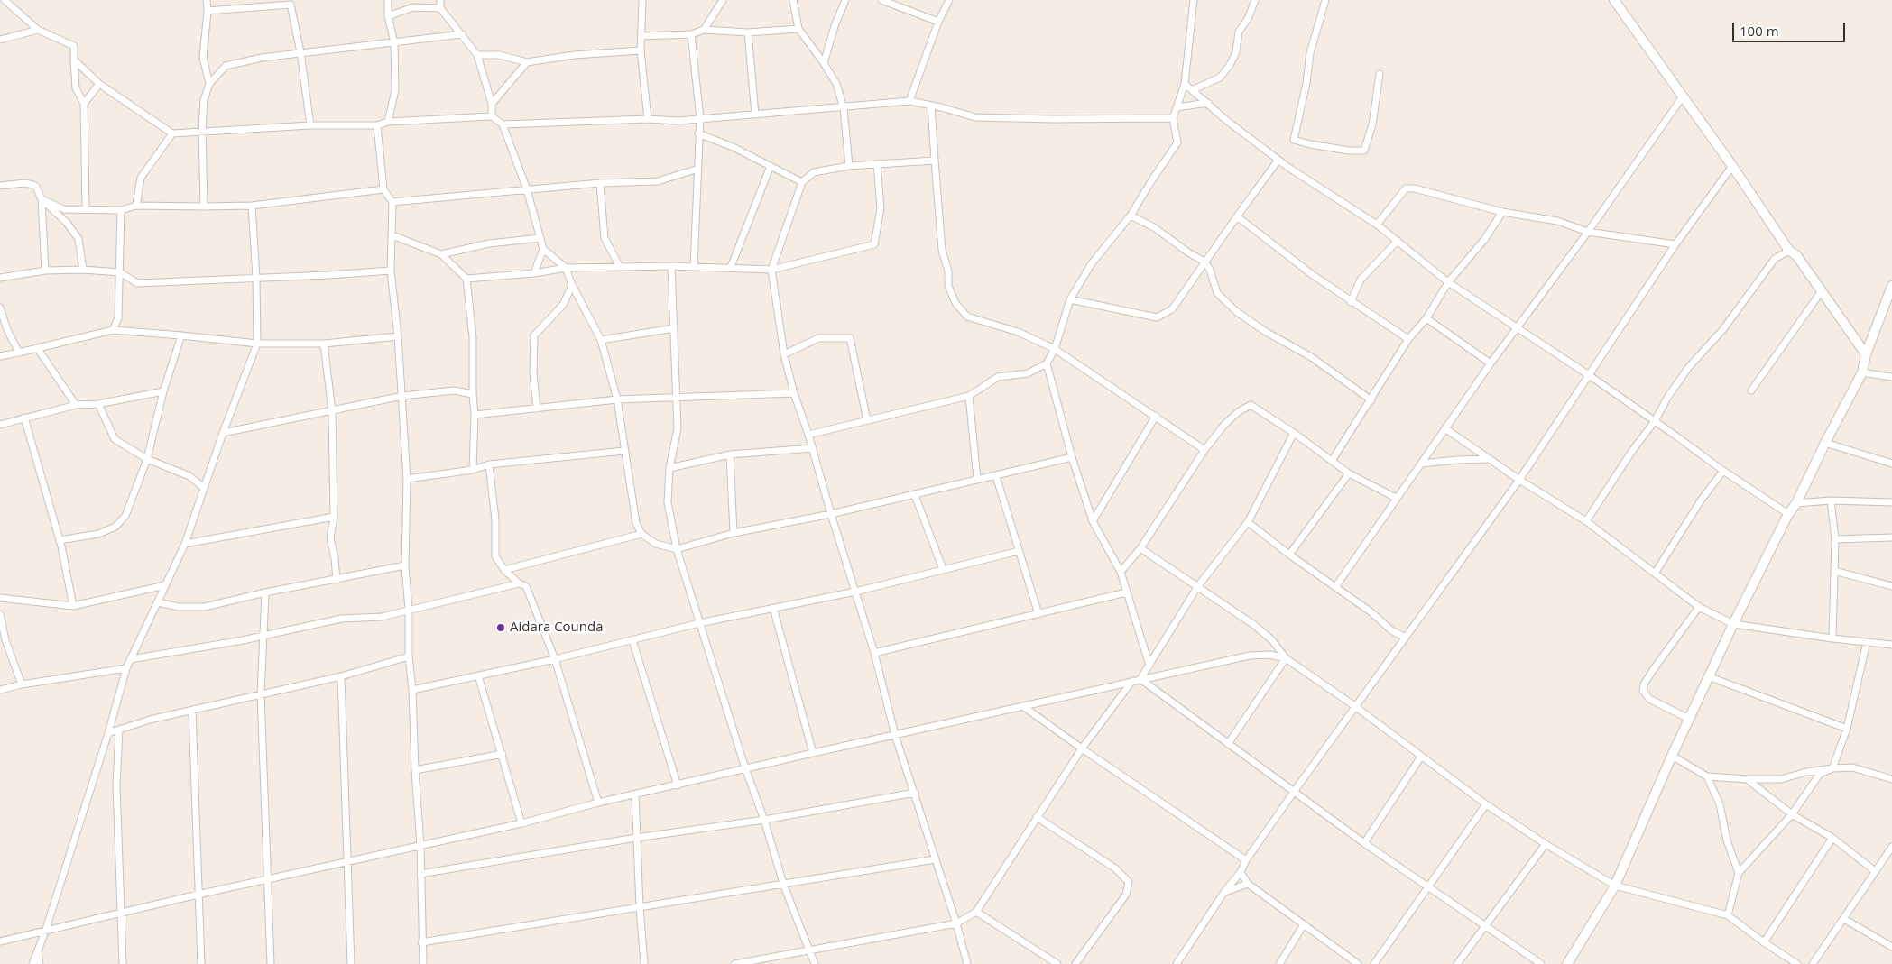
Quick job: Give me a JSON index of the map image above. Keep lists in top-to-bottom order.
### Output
{
  "places": ["Aidara Counda"],
  "scale_bar": "100 m"
}
